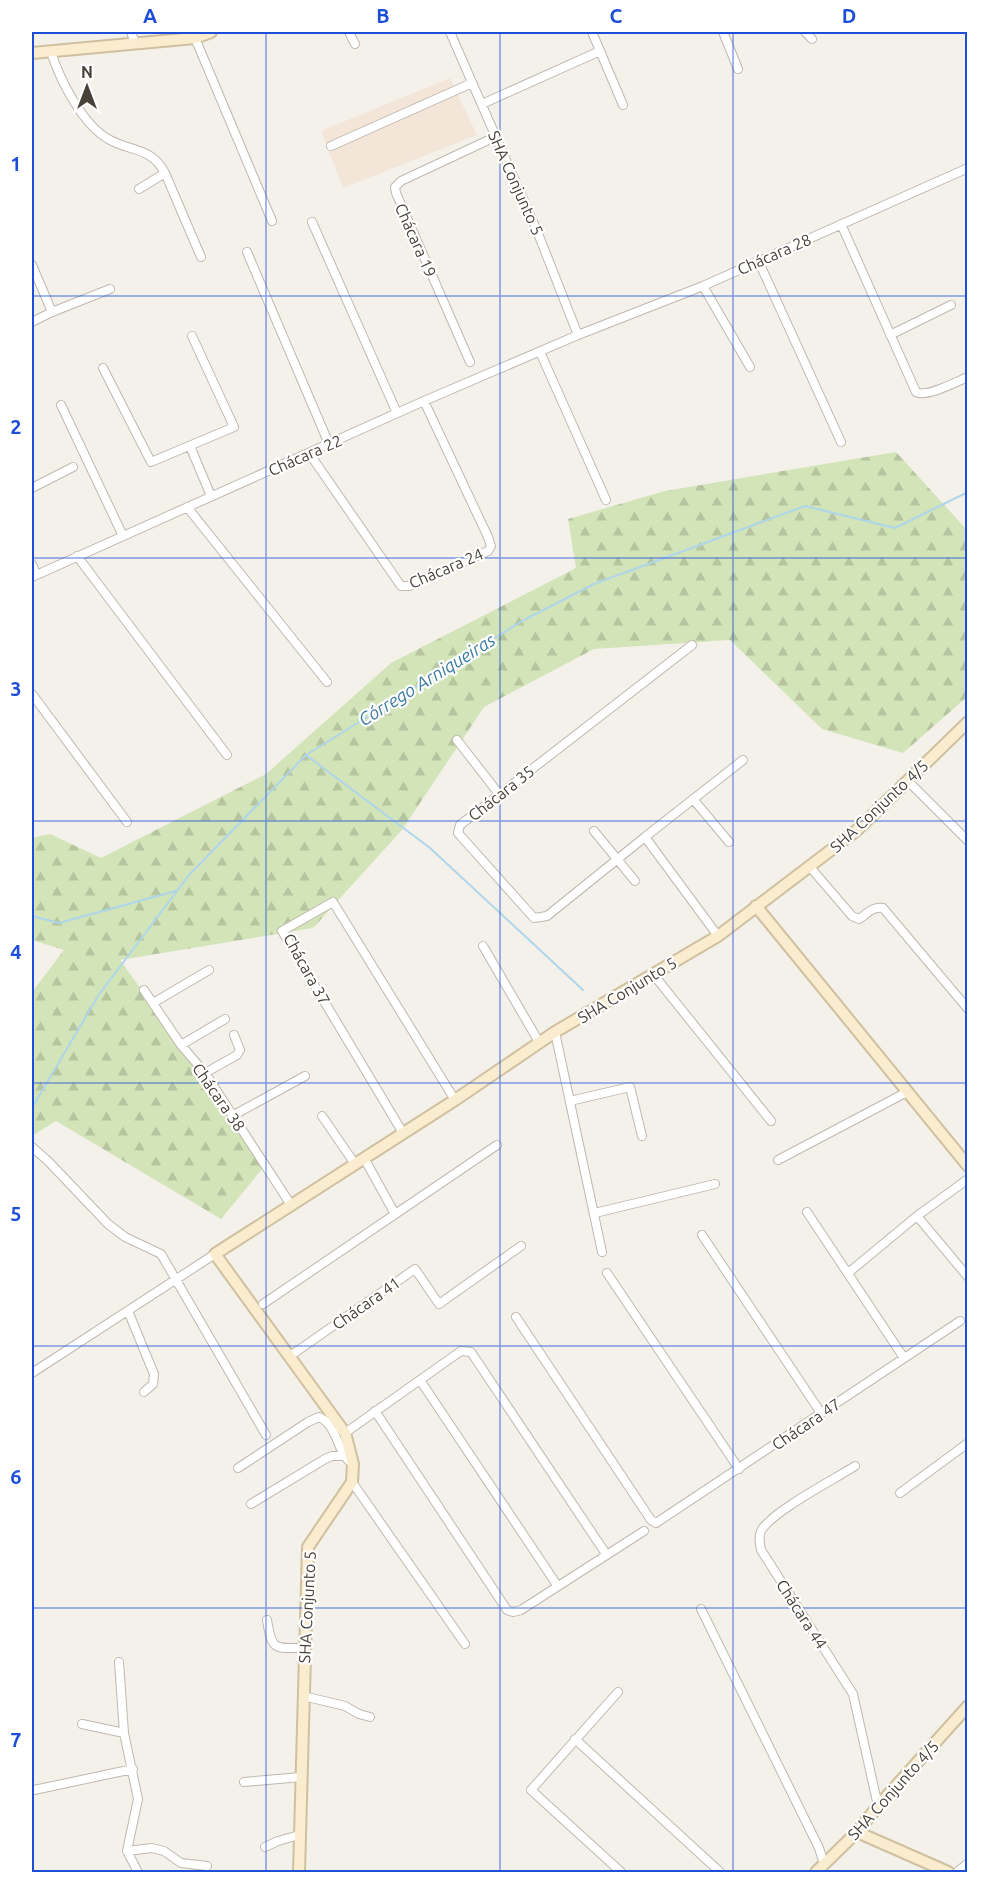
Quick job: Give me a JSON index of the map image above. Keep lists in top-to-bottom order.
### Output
{
  "streets": {
    "street": [
      "SHA Conjunto 5",
      "Chácara 19",
      "Chácara 28",
      "Chácara 22",
      "Chácara 24",
      "Chácara 35",
      "SHA Conjunto 4/5",
      "Chácara 37",
      "Chácara 38",
      "Chácara 41",
      "Chácara 47",
      "Chácara 44"
    ]
  },
  "crossings": [
    ["SHA Conjunto 5", "Chácara 19"],
    ["SHA Conjunto 5", "Chácara 28"],
    ["SHA Conjunto 5", "Chácara 22"],
    ["SHA Conjunto 5", "SHA Conjunto 4/5"],
    ["SHA Conjunto 5", "Chácara 37"],
    ["SHA Conjunto 5", "Chácara 38"],
    ["Chácara 28", "Chácara 22"],
    ["Chácara 22", "Chácara 24"],
    ["SHA Conjunto 4/5", "Chácara 44"]
  ],
  "water": ["Córrego Arniqueiras"],
  "north": "top",
  "grid": {
    "columns": [
      "A",
      "B",
      "C",
      "D"
    ],
    "rows": [
      "1",
      "2",
      "3",
      "4",
      "5",
      "6",
      "7"
    ]
  }
}
